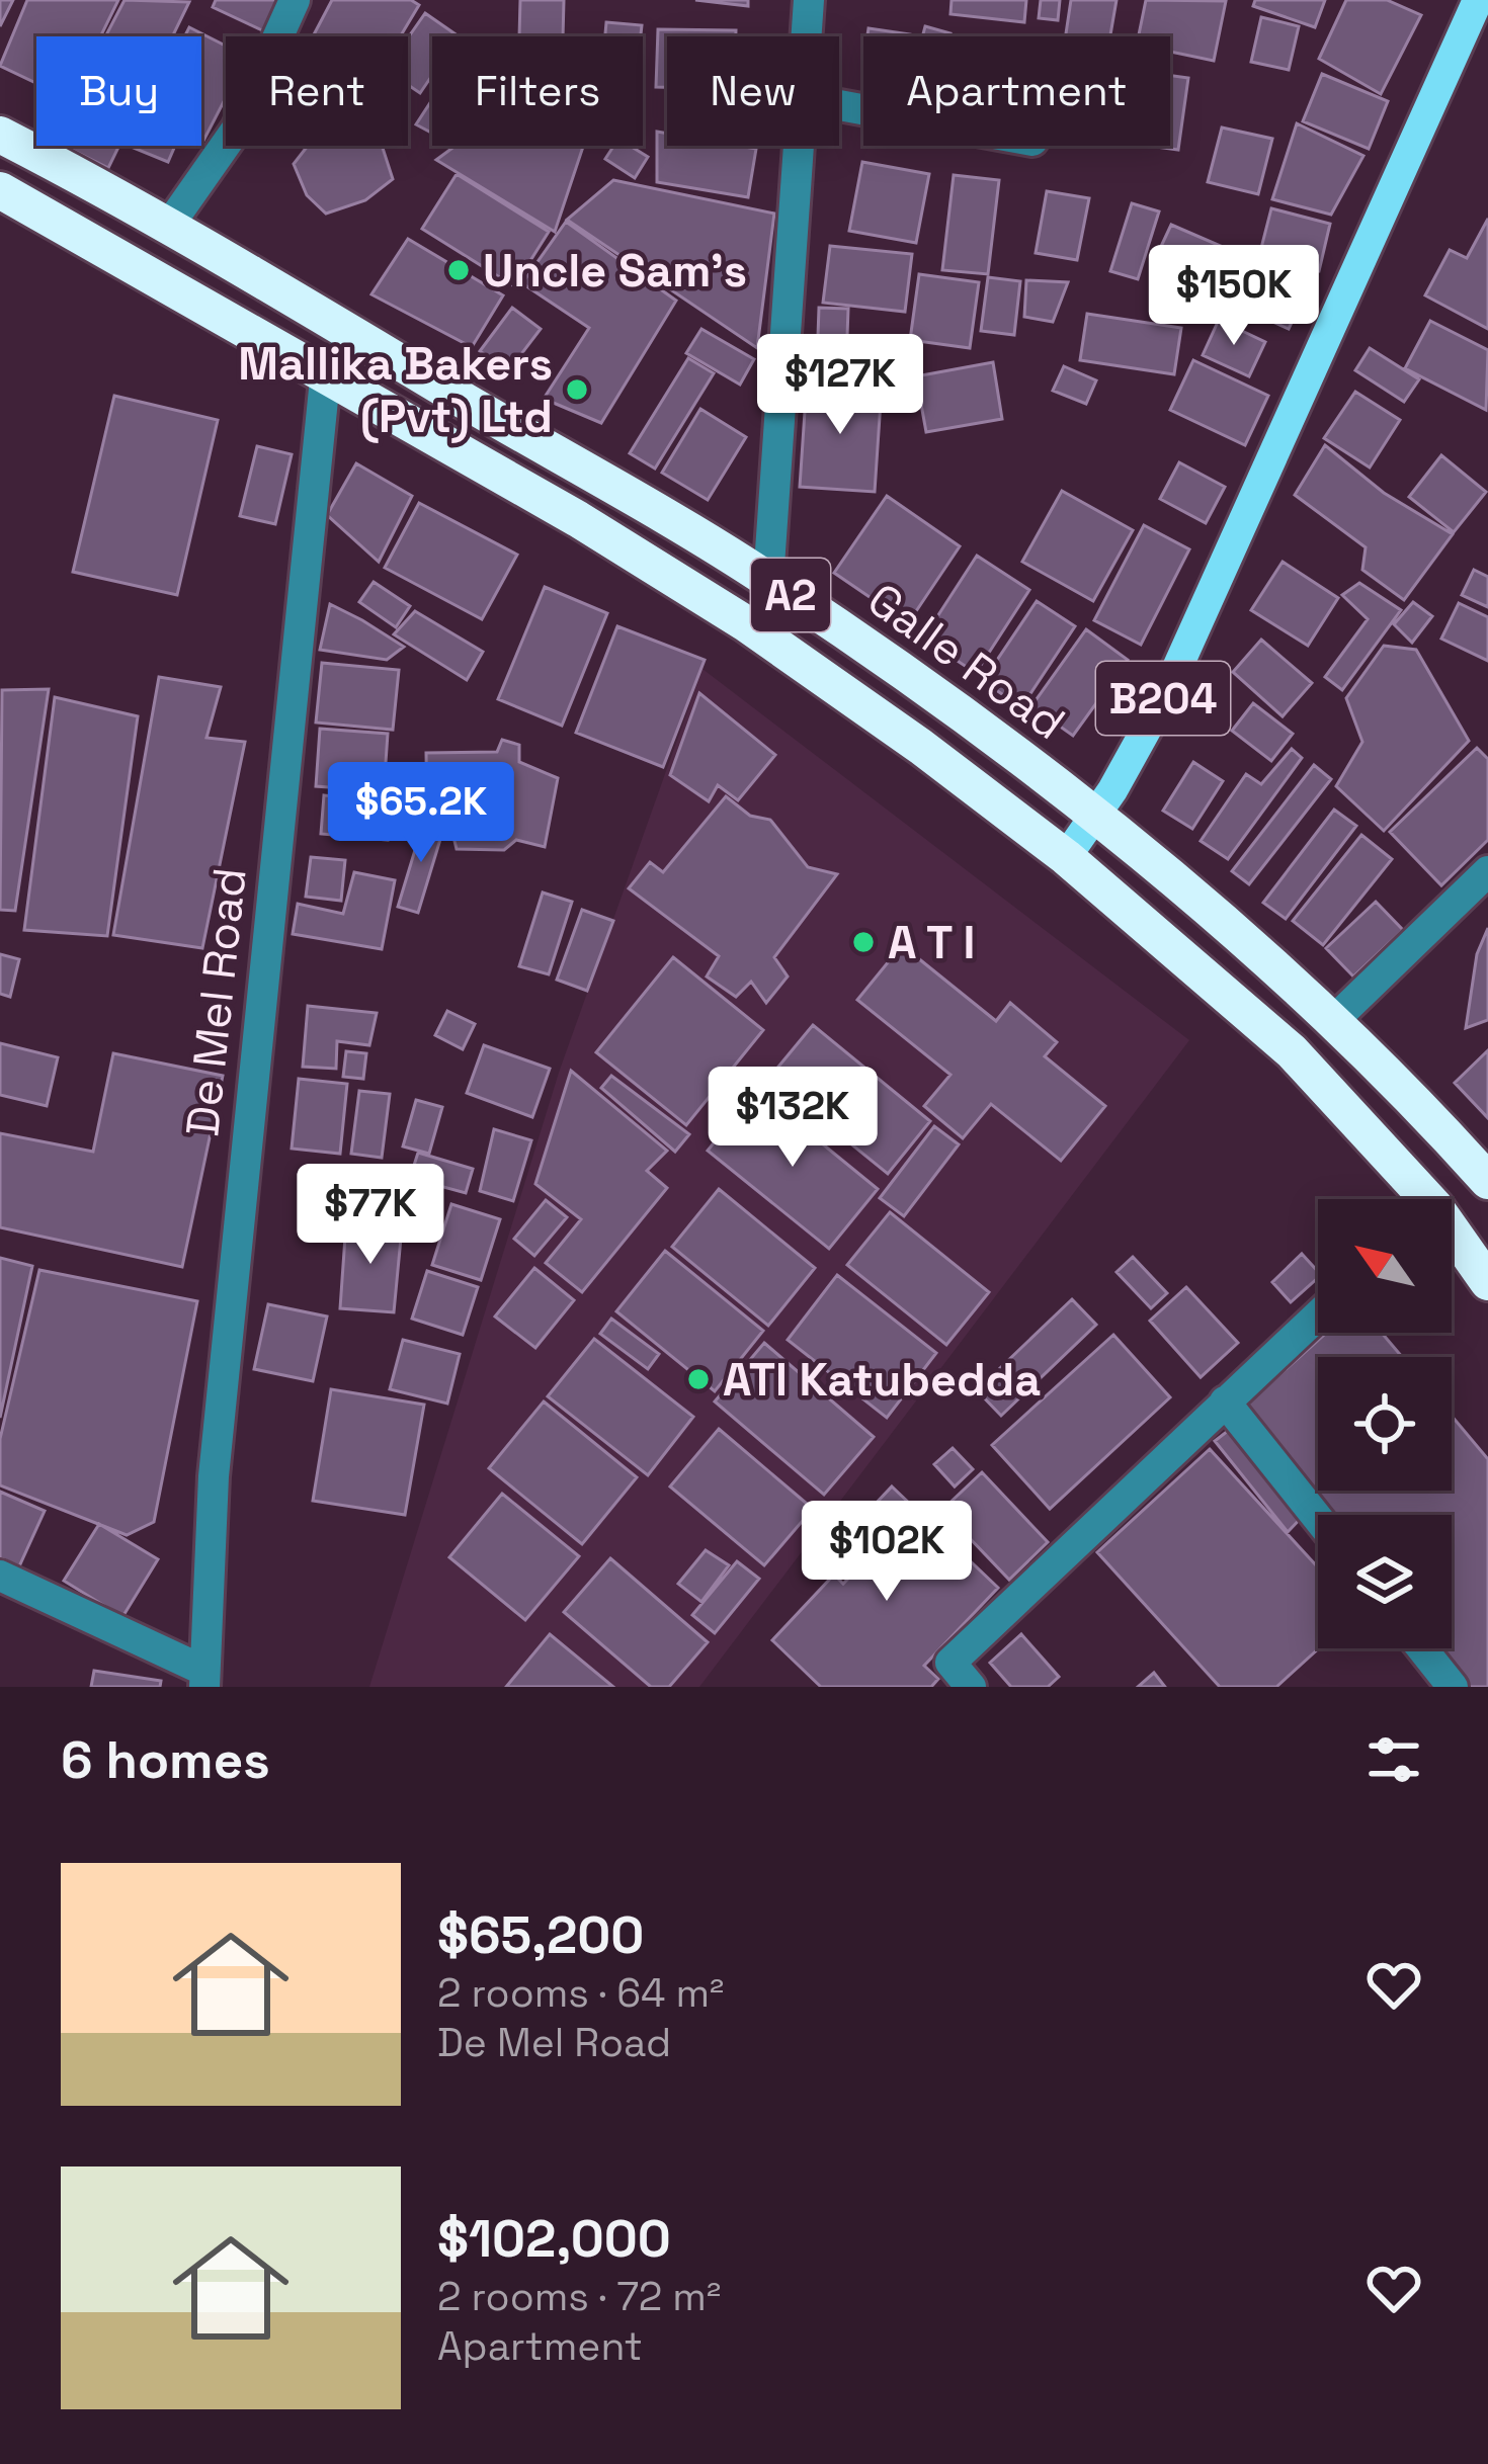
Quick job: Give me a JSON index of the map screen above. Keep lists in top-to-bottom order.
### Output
{
  "streets": {
    "highway": ["A2", "Galle Road"],
    "main road": ["B204"],
    "street": ["De Mel Road"]
  },
  "crossings": [
    ["A2", "De Mel Road"],
    ["Galle Road", "B204"],
    ["Galle Road", "De Mel Road"]
  ],
  "places": [
    "Uncle Sam's",
    "Mallika Bakers (Pvt) Ltd",
    "A T I",
    "ATI Katubedda"
  ],
  "north": "top left",
  "page": {
    "chip": [
      "Buy",
      "Rent",
      "Filters",
      "New",
      "Apartment"
    ],
    "price": [
      "$150K",
      "$127K",
      "$65.2K",
      "$132K",
      "$77K",
      "$102K"
    ],
    "heading": "6 homes",
    "list": [
      {
        "name": "$65,200",
        "note": "2 rooms · 64 m² · De Mel Road"
      },
      {
        "name": "$102,000",
        "note": "2 rooms · 72 m² · Apartment"
      }
    ]
  }
}
